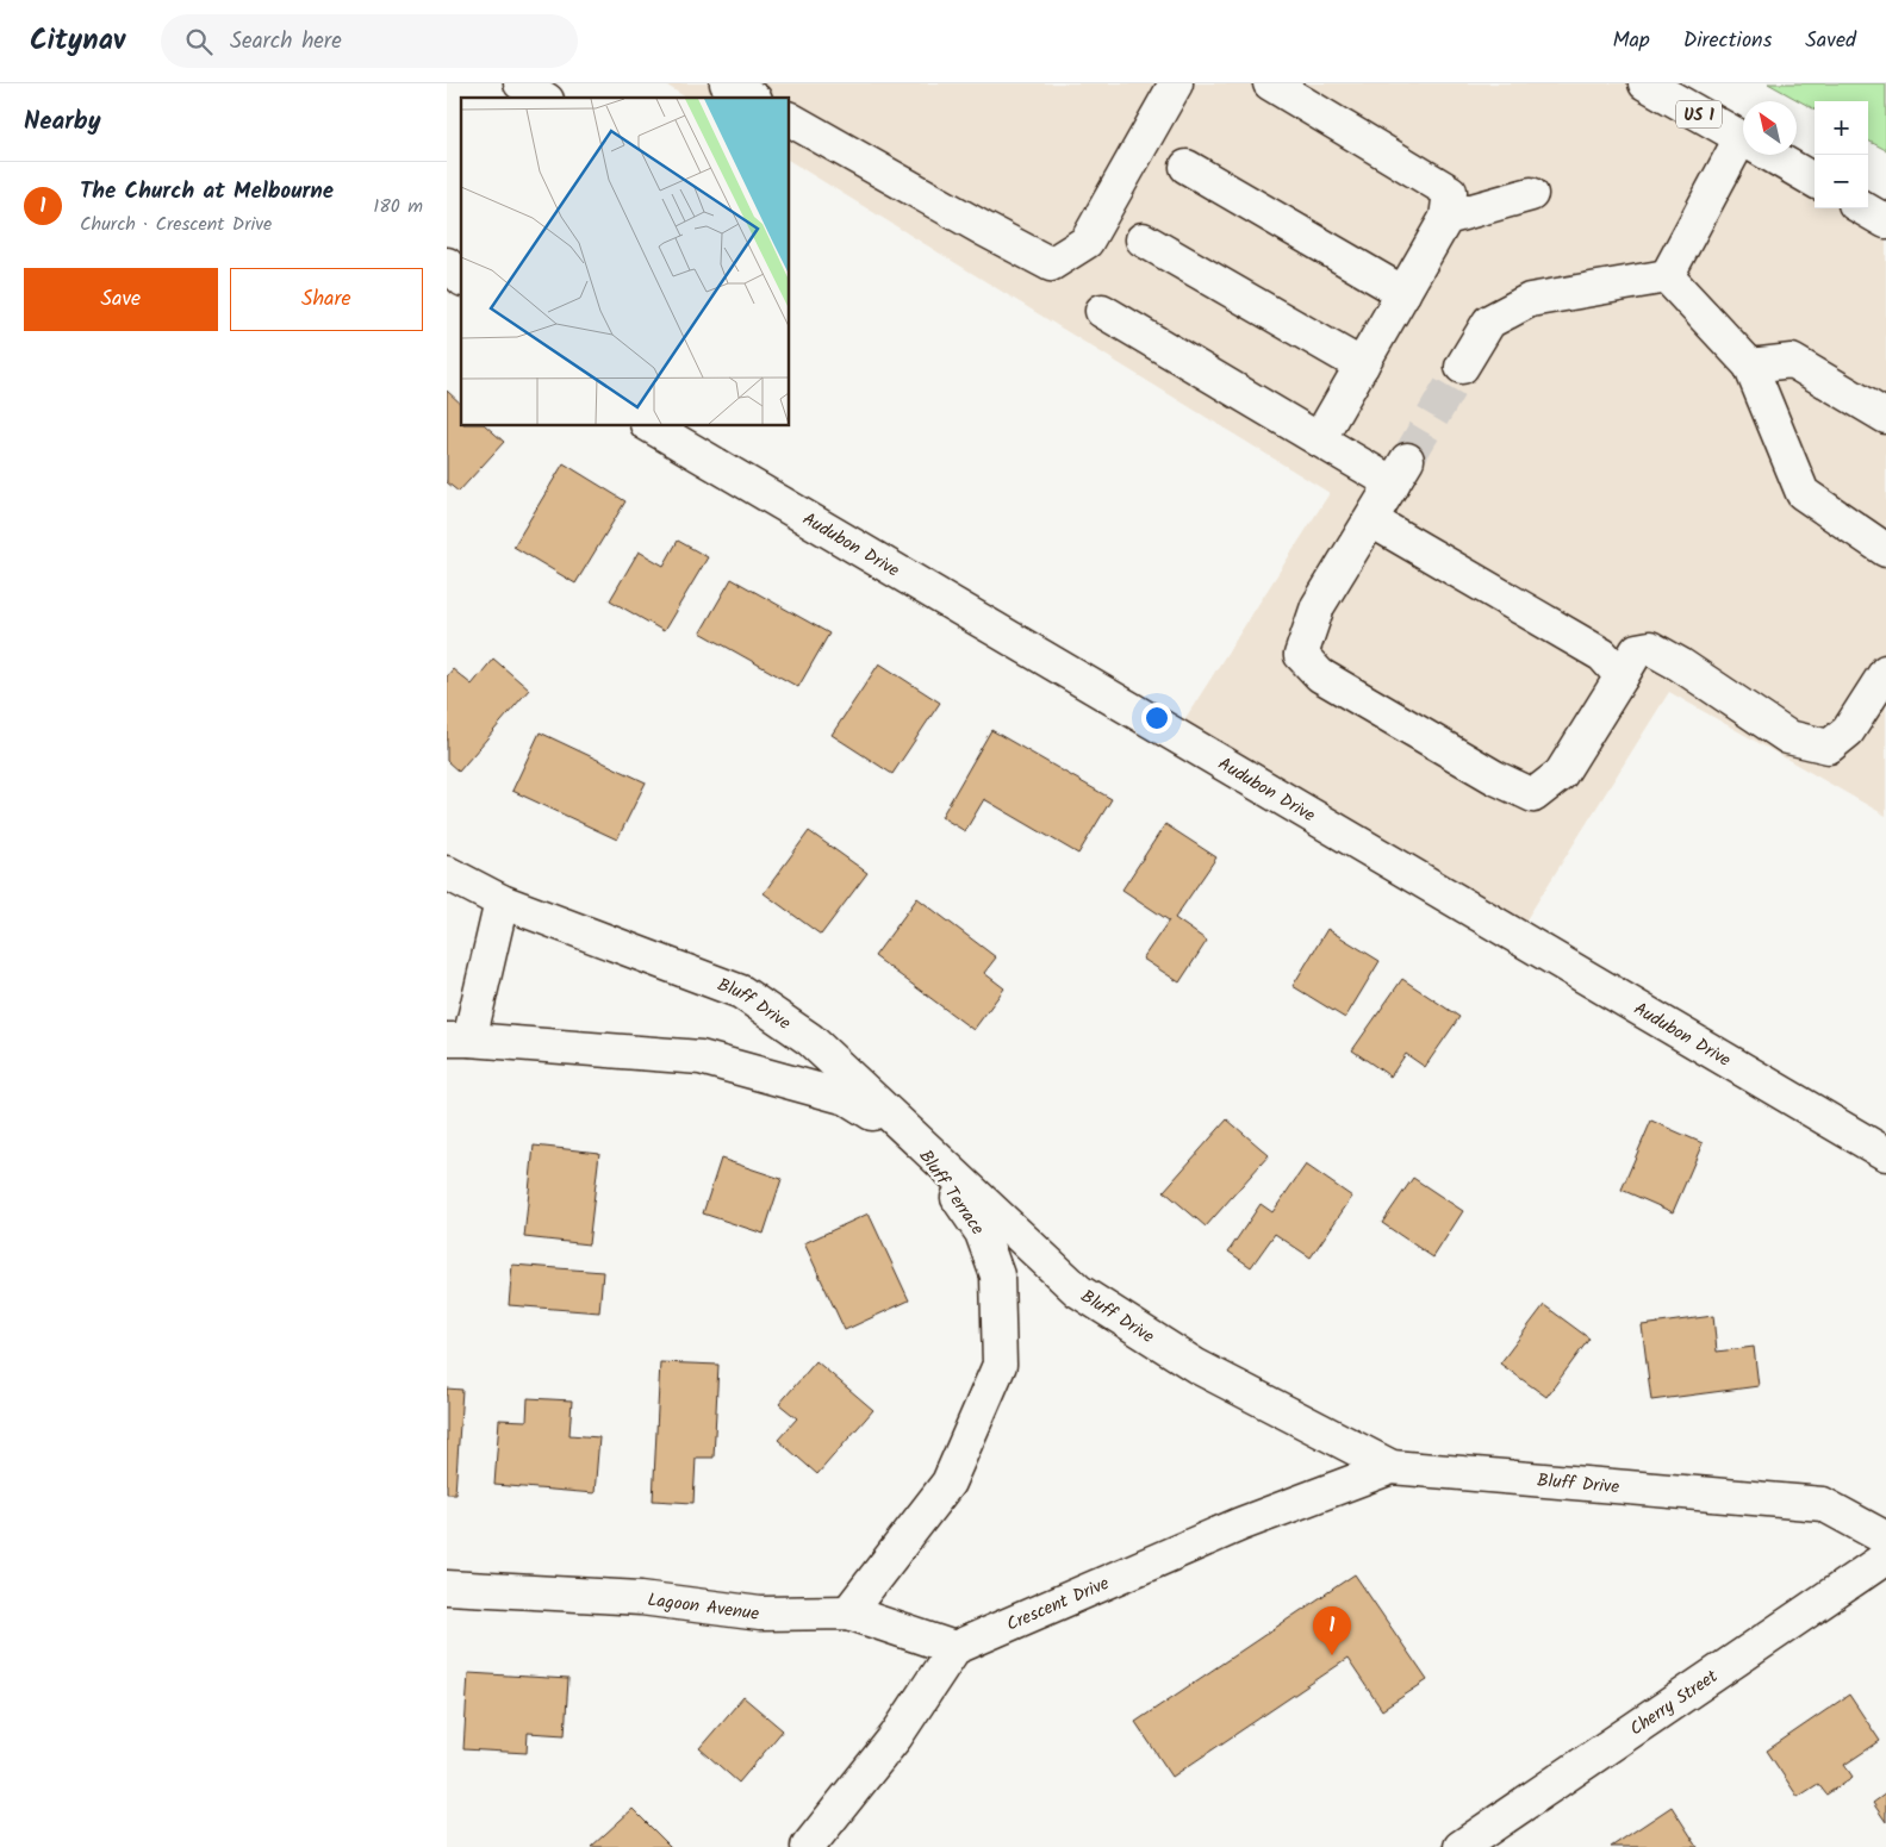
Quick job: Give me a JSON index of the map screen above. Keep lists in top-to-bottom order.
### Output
{
  "streets": {
    "street": [
      "US 1",
      "Audubon Drive",
      "Bluff Drive",
      "Bluff Terrace",
      "Crescent Drive",
      "Lagoon Avenue",
      "Cherry Street"
    ]
  },
  "crossings": [
    ["Bluff Drive", "Bluff Terrace"],
    ["Bluff Drive", "Crescent Drive"],
    ["Bluff Terrace", "Lagoon Avenue"],
    ["Crescent Drive", "Lagoon Avenue"]
  ],
  "north": "top left",
  "page": {
    "header": "Citynav",
    "search": "Search here",
    "nav": ["Map", "Directions", "Saved"],
    "heading": "Nearby",
    "map_buttons": ["+", "−"],
    "list": [
      {
        "mark": "1",
        "name": "The Church at Melbourne",
        "note": "Church · Crescent Drive",
        "value": "180 m"
      }
    ],
    "buttons": ["Save", "Share"],
    "pins": "1"
  }
}
